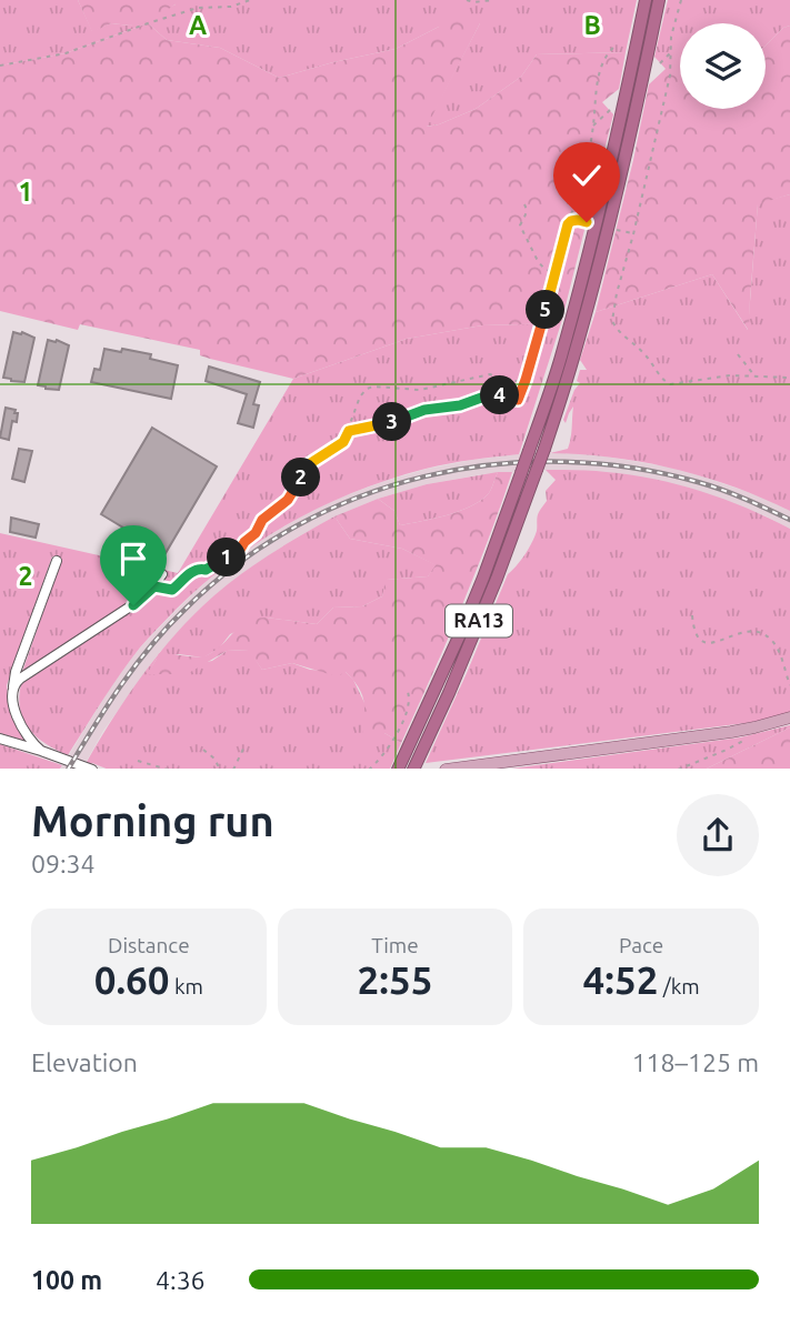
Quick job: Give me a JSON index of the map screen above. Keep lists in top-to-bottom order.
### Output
{
  "streets": {
    "highway": ["RA13"]
  },
  "page": {
    "pins": [
      "5",
      "4",
      "3",
      "2",
      "1"
    ],
    "heading": ["Morning run", "09:34"],
    "stats": [
      ["Distance", "0.60 km"],
      ["Time", "2:55"],
      ["Pace", "4:52 /km"]
    ],
    "chart": ["Elevation", "118–125 m"],
    "list": [
      {
        "name": "100 m",
        "note": "4:36"
      }
    ]
  },
  "grid": {
    "columns": ["A", "B"],
    "rows": ["1", "2"]
  }
}
